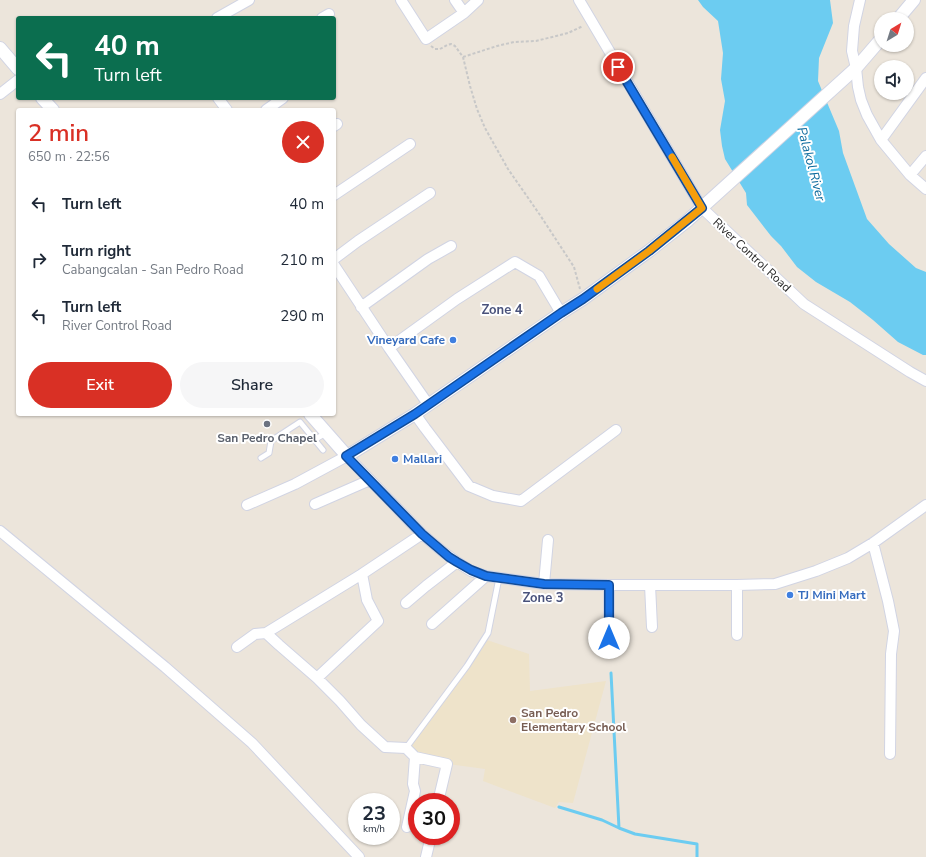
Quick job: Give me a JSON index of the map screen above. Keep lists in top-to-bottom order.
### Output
{
  "streets": {
    "street": ["River Control Road"]
  },
  "districts": ["Zone 4", "Zone 3"],
  "water": ["Palakol River"],
  "places": [
    "Vineyard Cafe",
    "San Pedro Chapel",
    "Mallari",
    "TJ Mini Mart",
    "San Pedro Elementary School"
  ],
  "north": "top right",
  "page": {
    "turn": ["40 m", "Turn left"],
    "heading": ["2 min", "650 m · 22:56"],
    "list": [
      {
        "name": "Turn left",
        "value": "40 m"
      },
      {
        "name": "Turn right",
        "note": "Cabangcalan - San Pedro Road",
        "value": "210 m"
      },
      {
        "name": "Turn left",
        "note": "River Control Road",
        "value": "290 m"
      }
    ],
    "buttons": ["Exit", "Share"],
    "speed": "23 km/h",
    "limit": "30"
  }
}
